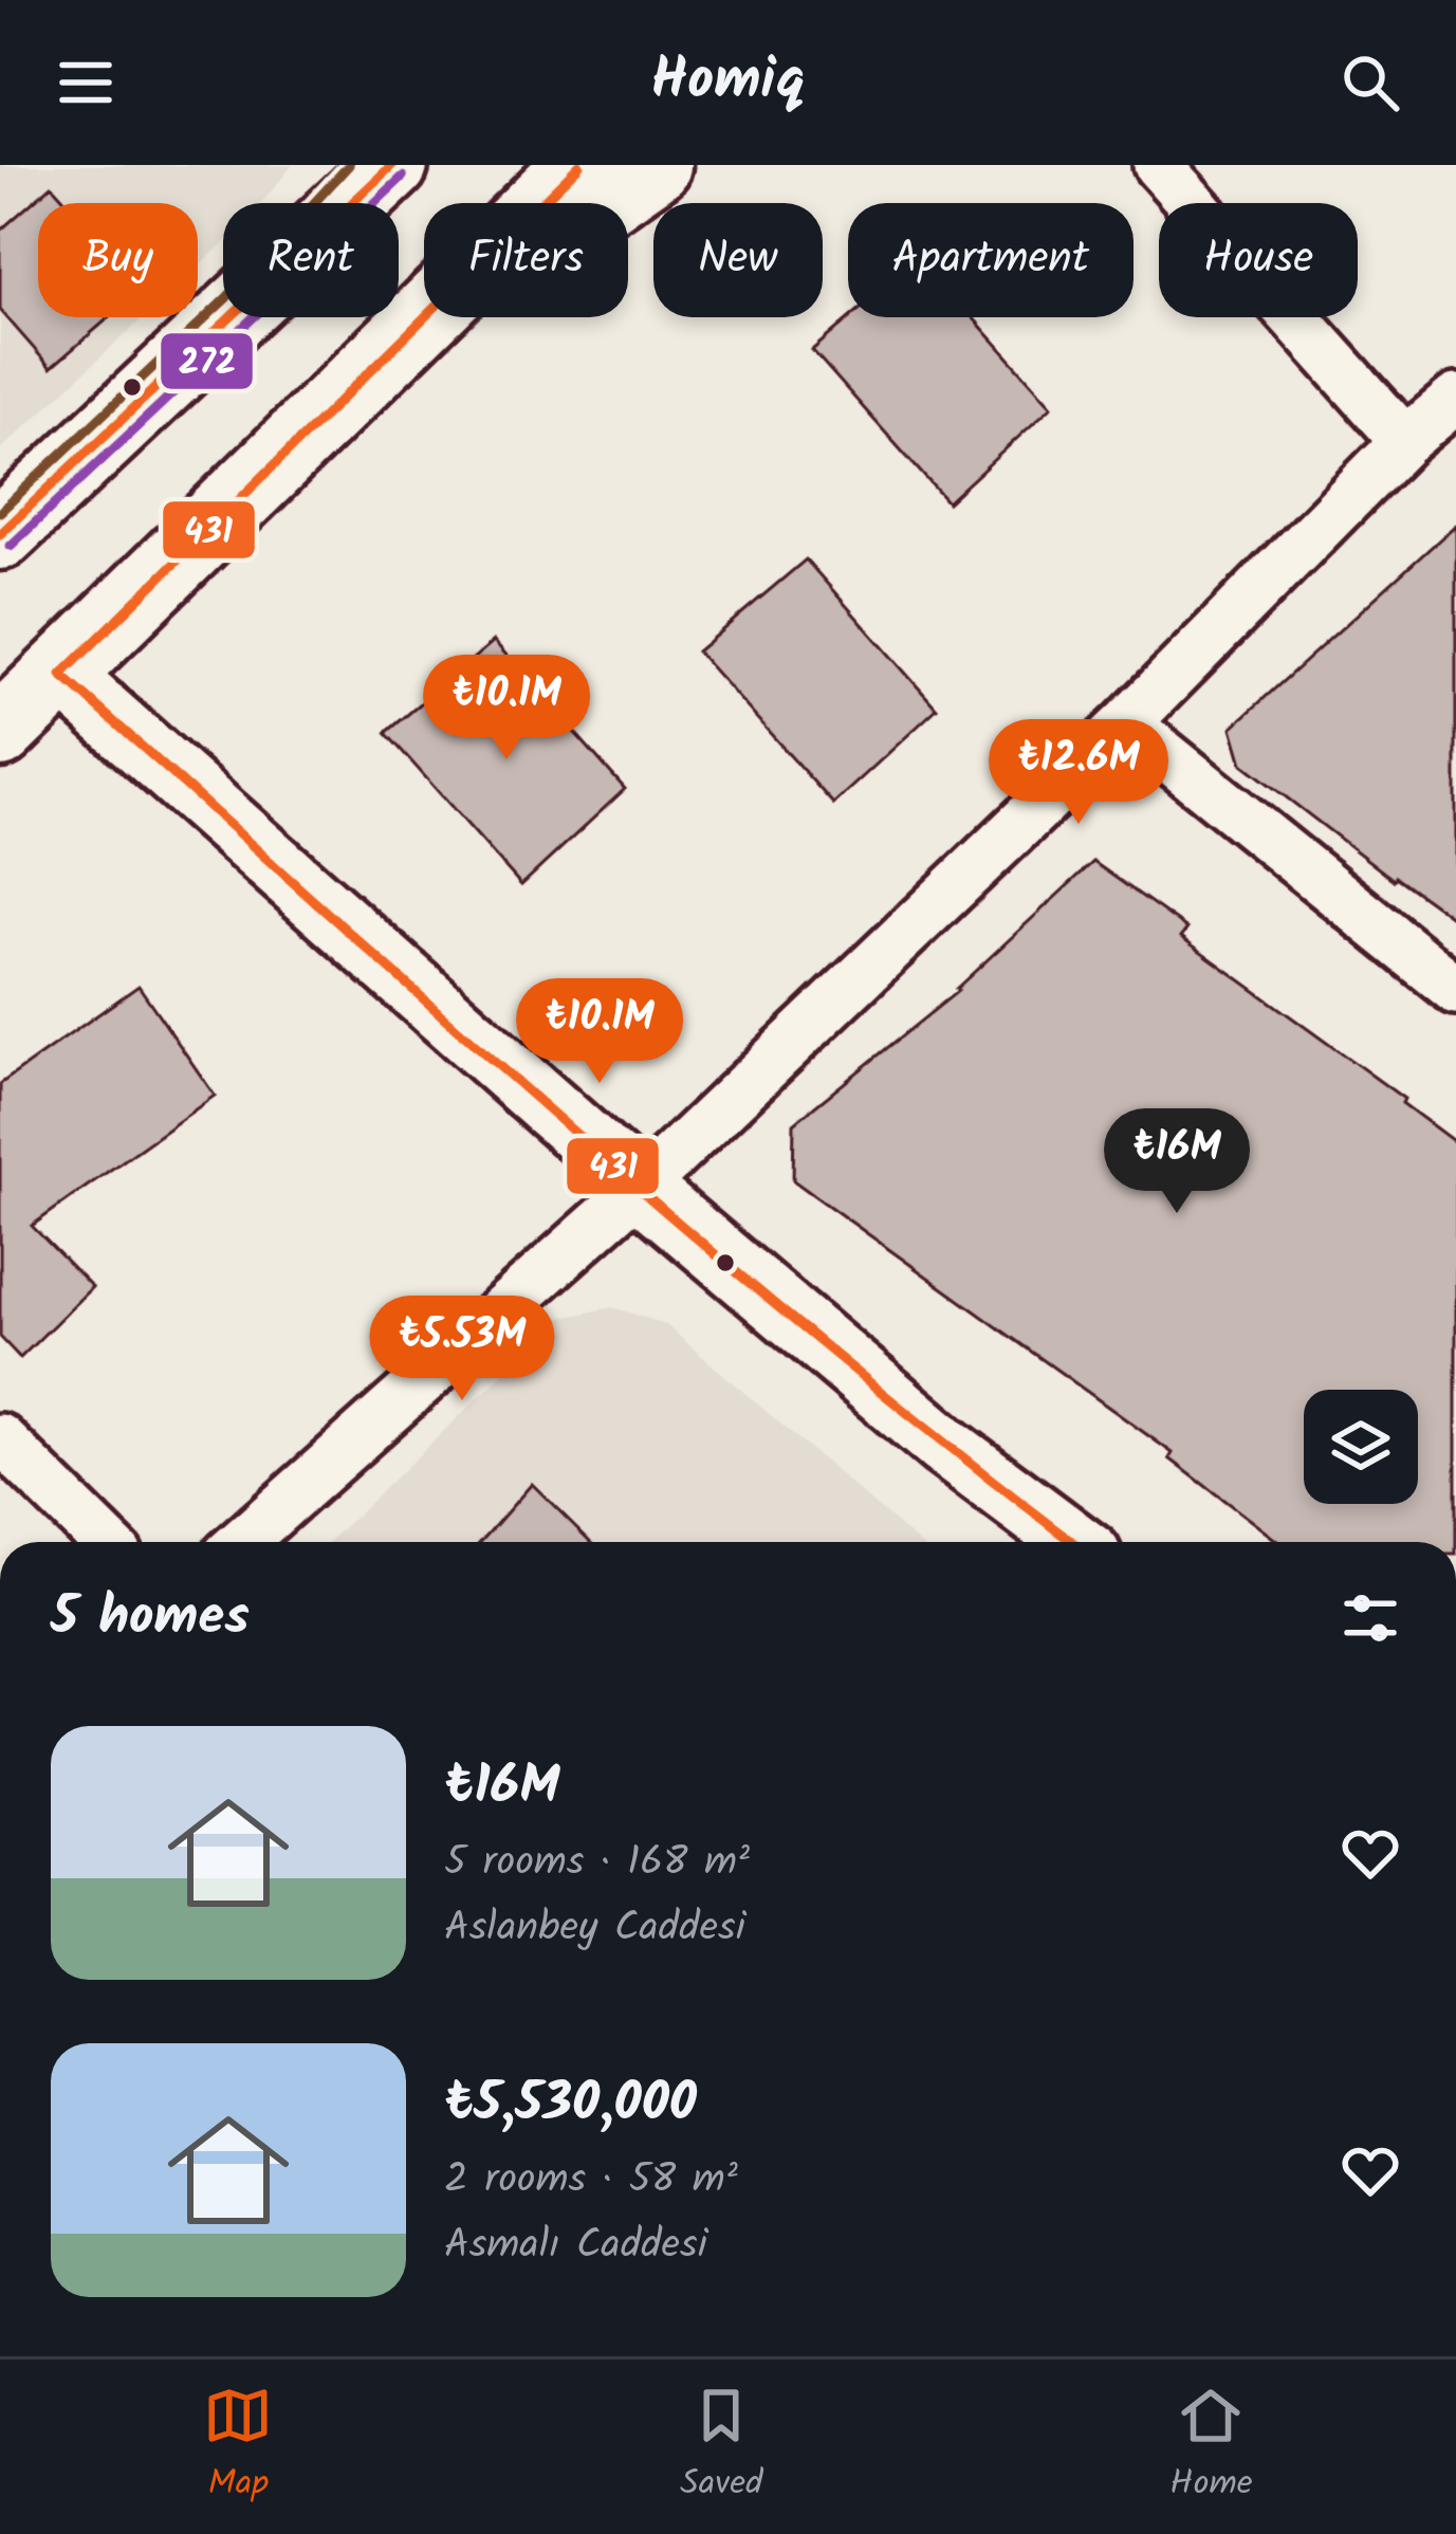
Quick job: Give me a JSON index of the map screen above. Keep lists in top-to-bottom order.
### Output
{
  "lines": ["transit line 431", "transit line 272"],
  "page": {
    "header": "Homiq",
    "chip": [
      "Buy",
      "Rent",
      "Filters",
      "New",
      "Apartment",
      "House"
    ],
    "price": [
      "₺10.1M",
      "₺12.6M",
      "₺10.1M",
      "₺16M",
      "₺5.53M"
    ],
    "heading": "5 homes",
    "list": [
      {
        "name": "₺16M",
        "note": "5 rooms · 168 m² · Aslanbey Caddesi"
      },
      {
        "name": "₺5,530,000",
        "note": "2 rooms · 58 m² · Asmalı Caddesi"
      }
    ],
    "tabs": ["Map", "Saved", "Home"]
  }
}
